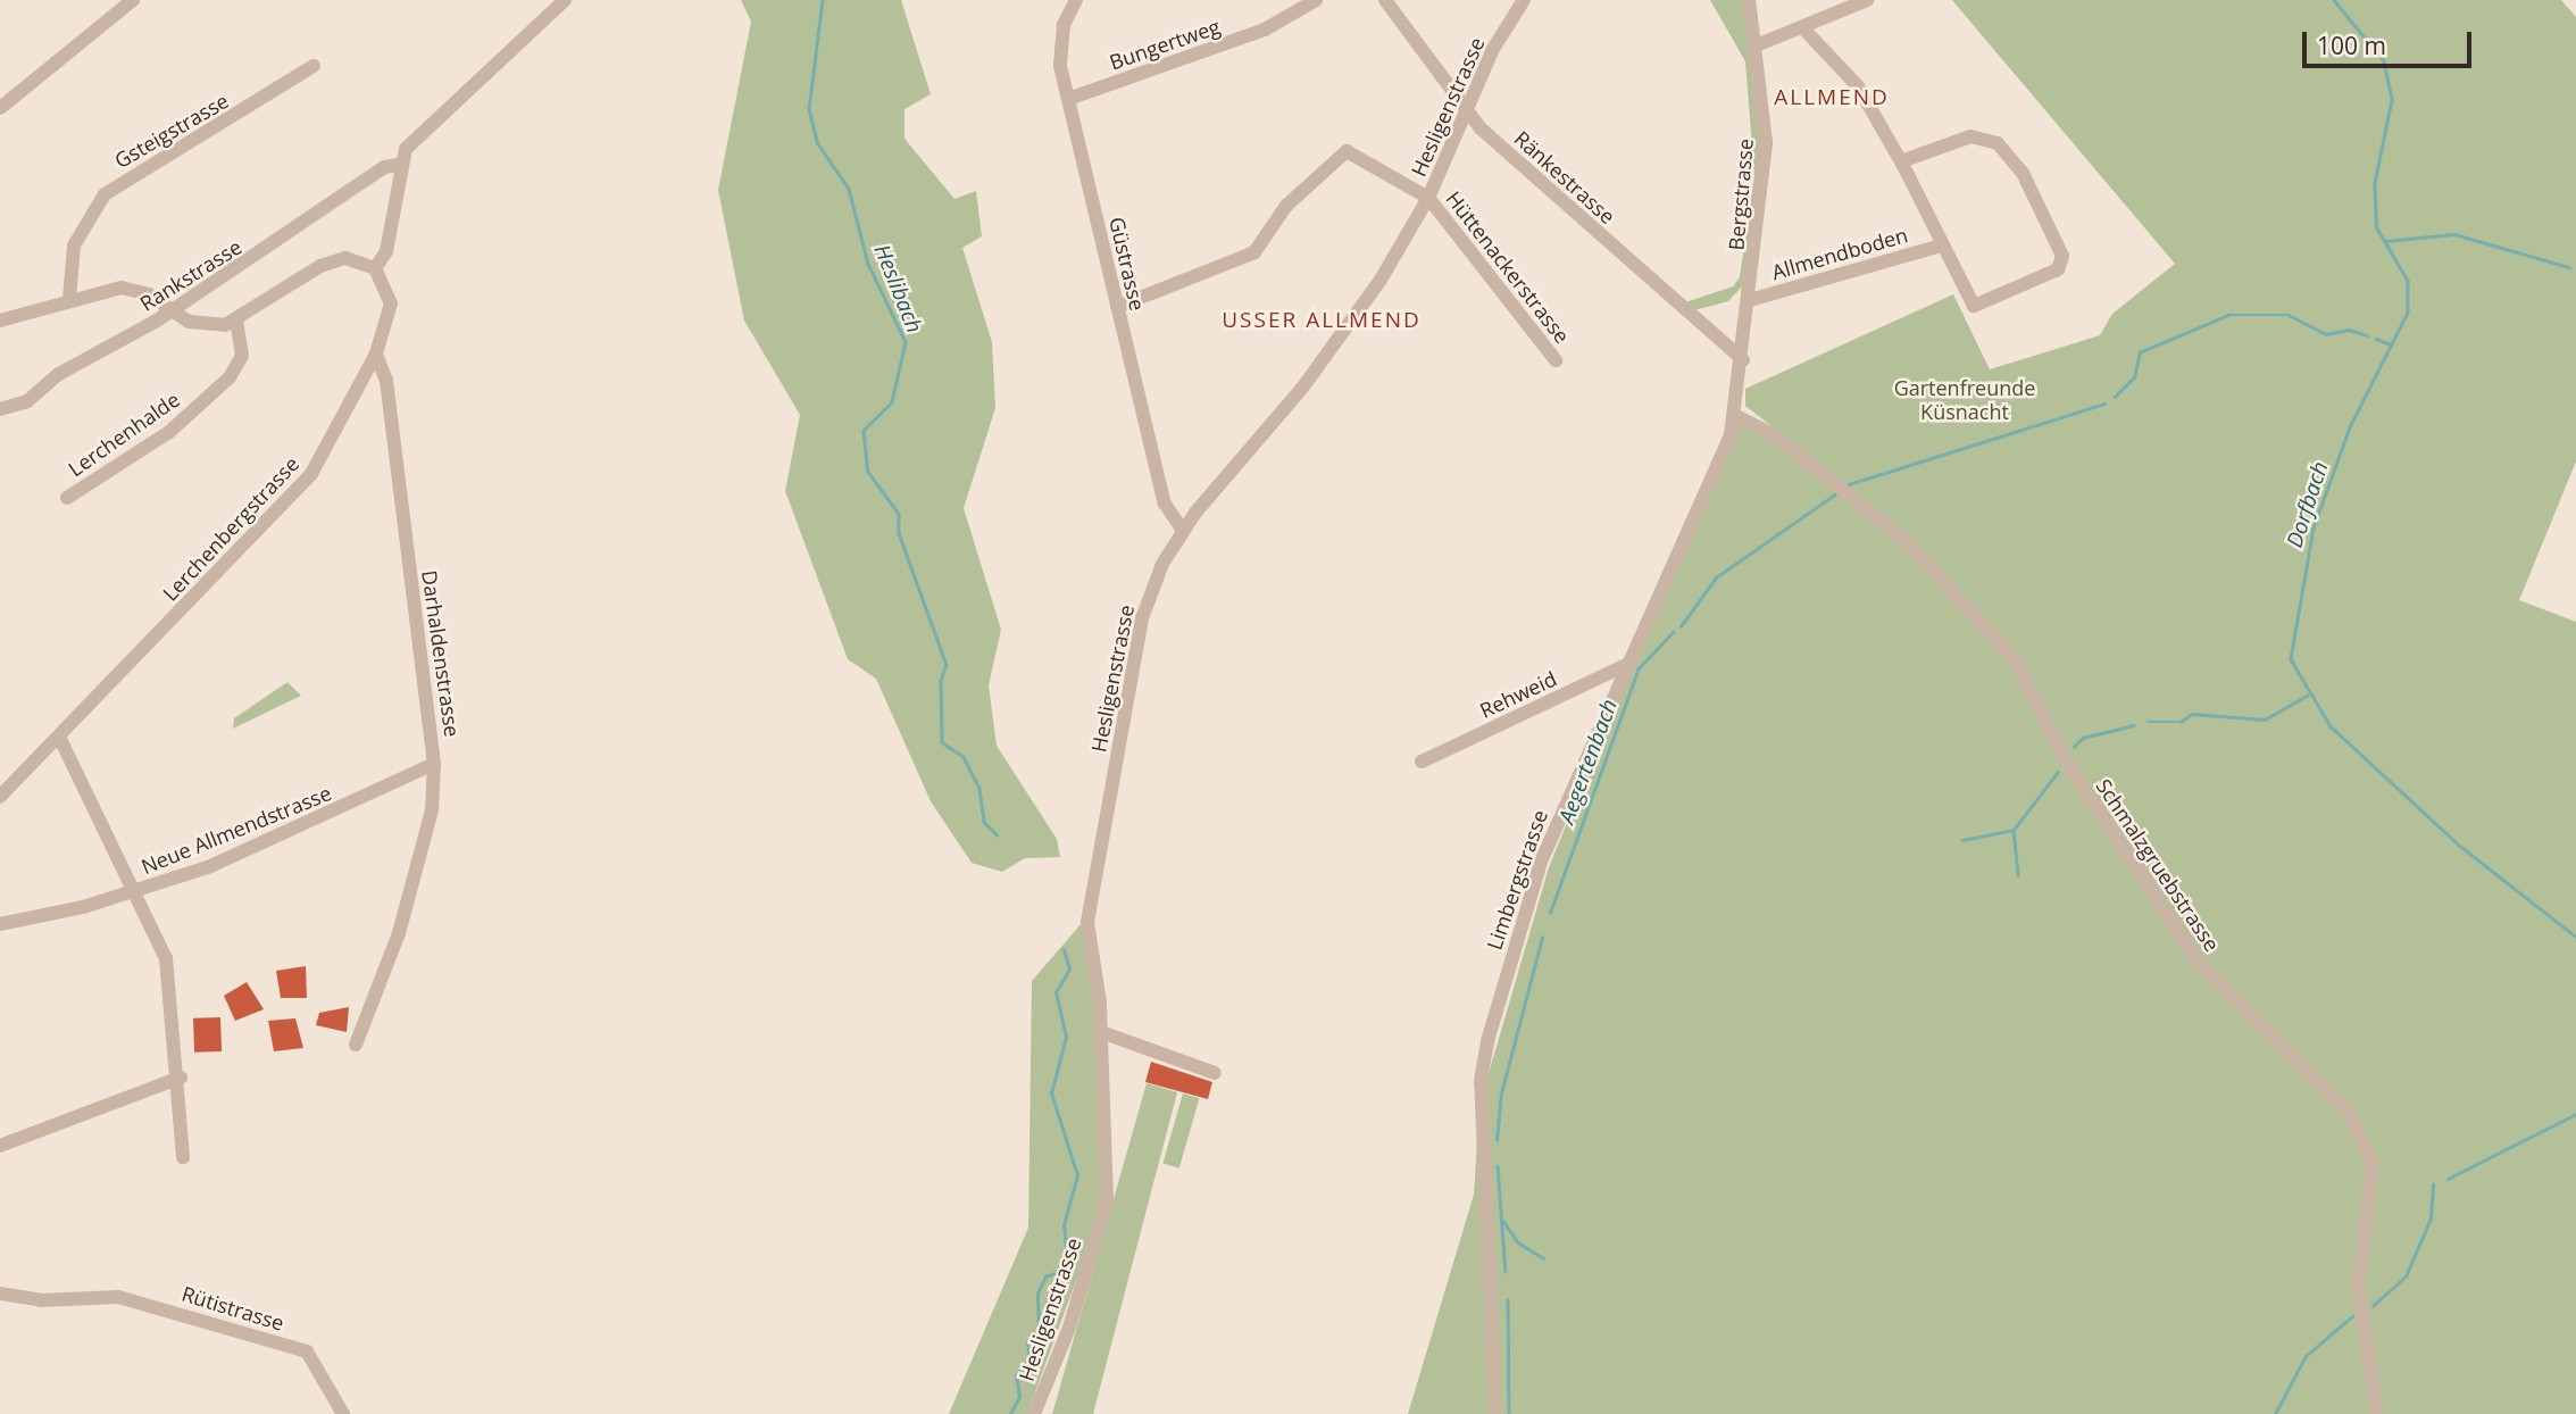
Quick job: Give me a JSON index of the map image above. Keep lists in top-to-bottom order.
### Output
{
  "streets": {
    "street": [
      "Bungertweg",
      "Hesligenstrasse",
      "Gsteigstrasse",
      "Ränkestrasse",
      "Bergstrasse",
      "Allmendboden",
      "Güstrasse",
      "Hüttenackerstrasse",
      "Rankstrasse",
      "Lerchenhalde",
      "Lerchenbergstrasse",
      "Darhaldenstrasse",
      "Rehweid",
      "Neue Allmendstrasse",
      "Schmalzgruebstrasse",
      "Limbergstrasse",
      "Rütistrasse"
    ]
  },
  "crossings": [
    ["Bungertweg", "Güstrasse"],
    ["Hesligenstrasse", "Ränkestrasse"],
    ["Hesligenstrasse", "Güstrasse"],
    ["Hesligenstrasse", "Hüttenackerstrasse"],
    ["Ränkestrasse", "Bergstrasse"],
    ["Bergstrasse", "Allmendboden"],
    ["Bergstrasse", "Limbergstrasse"],
    ["Lerchenbergstrasse", "Darhaldenstrasse"],
    ["Darhaldenstrasse", "Neue Allmendstrasse"],
    ["Rehweid", "Limbergstrasse"],
    ["Schmalzgruebstrasse", "Limbergstrasse"]
  ],
  "districts": ["ALLMEND", "USSER ALLMEND"],
  "water": ["Heslibach", "Dorfbach", "Aegertenbach"],
  "parks": ["Gartenfreunde Küsnacht"],
  "scale_bar": "100 m"
}
